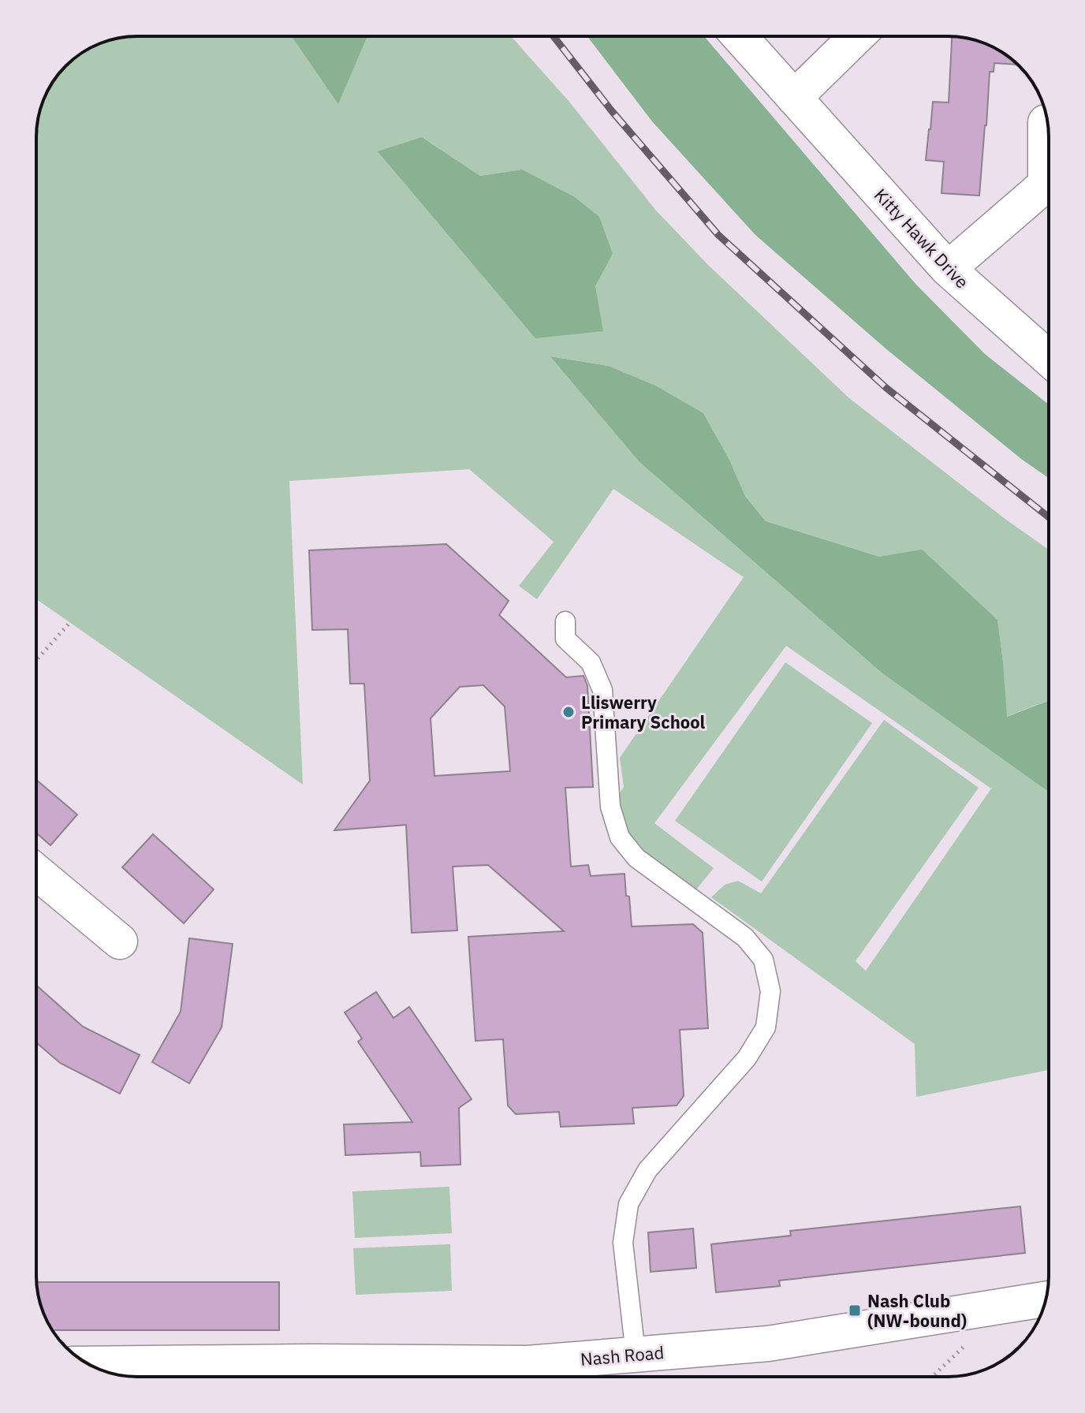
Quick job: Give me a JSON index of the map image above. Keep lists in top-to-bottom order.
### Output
{
  "streets": {
    "street": ["Kitty Hawk Drive", "Nash Road"]
  },
  "places": {
    "other": ["Lliswerry Primary School"],
    "transit": ["Nash Club (NW-bound)"]
  }
}
